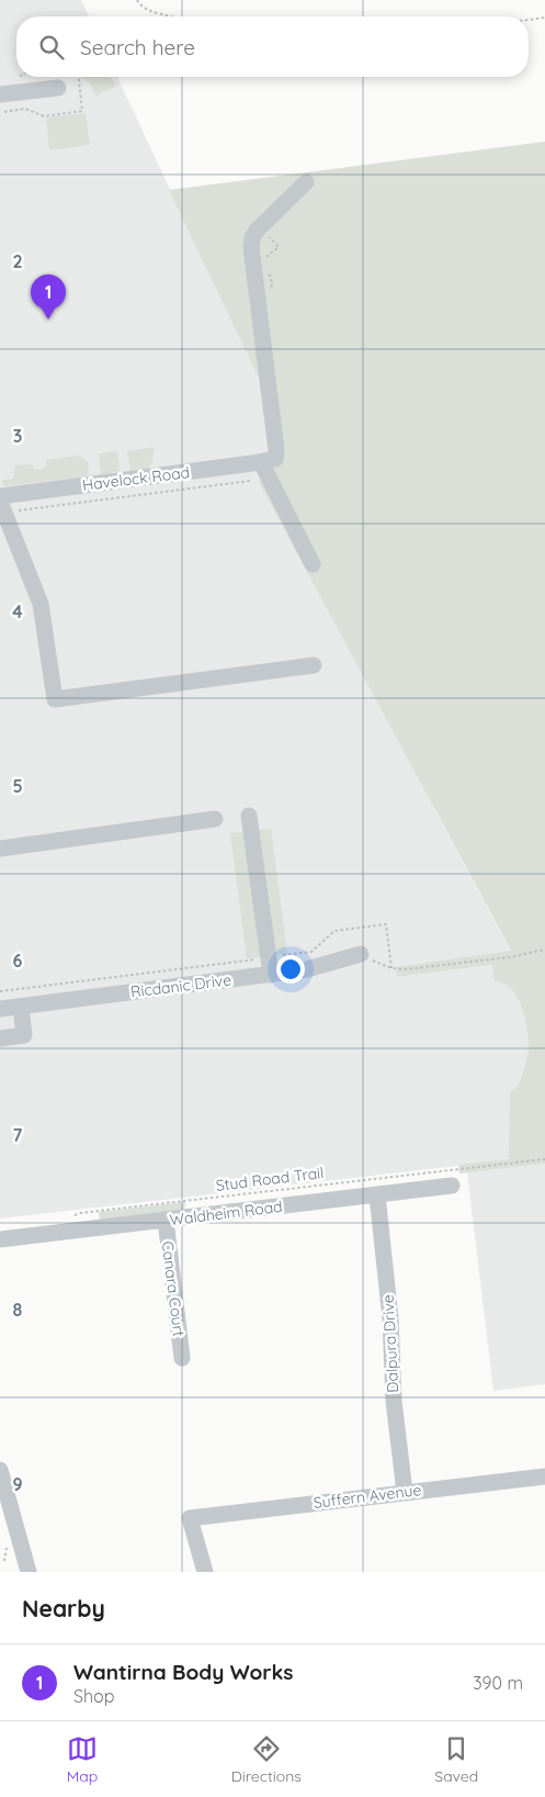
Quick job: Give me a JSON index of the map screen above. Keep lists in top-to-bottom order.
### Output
{
  "streets": {
    "street": [
      "Havelock Road",
      "Ricdanic Drive",
      "Waldheim Road",
      "Canara Court",
      "Dalpura Drive",
      "Suffern Avenue"
    ],
    "path": ["Stud Road Trail"]
  },
  "crossings": [
    ["Waldheim Road", "Canara Court"],
    ["Waldheim Road", "Dalpura Drive"],
    ["Dalpura Drive", "Suffern Avenue"]
  ],
  "page": {
    "search": "Search here",
    "pins": "1",
    "heading": "Nearby",
    "list": [
      {
        "mark": "1",
        "name": "Wantirna Body Works",
        "note": "Shop",
        "value": "390 m"
      }
    ],
    "nav": ["Map", "Directions", "Saved"]
  },
  "grid": {
    "rows": [
      "2",
      "3",
      "4",
      "5",
      "6",
      "7",
      "8",
      "9"
    ]
  }
}
